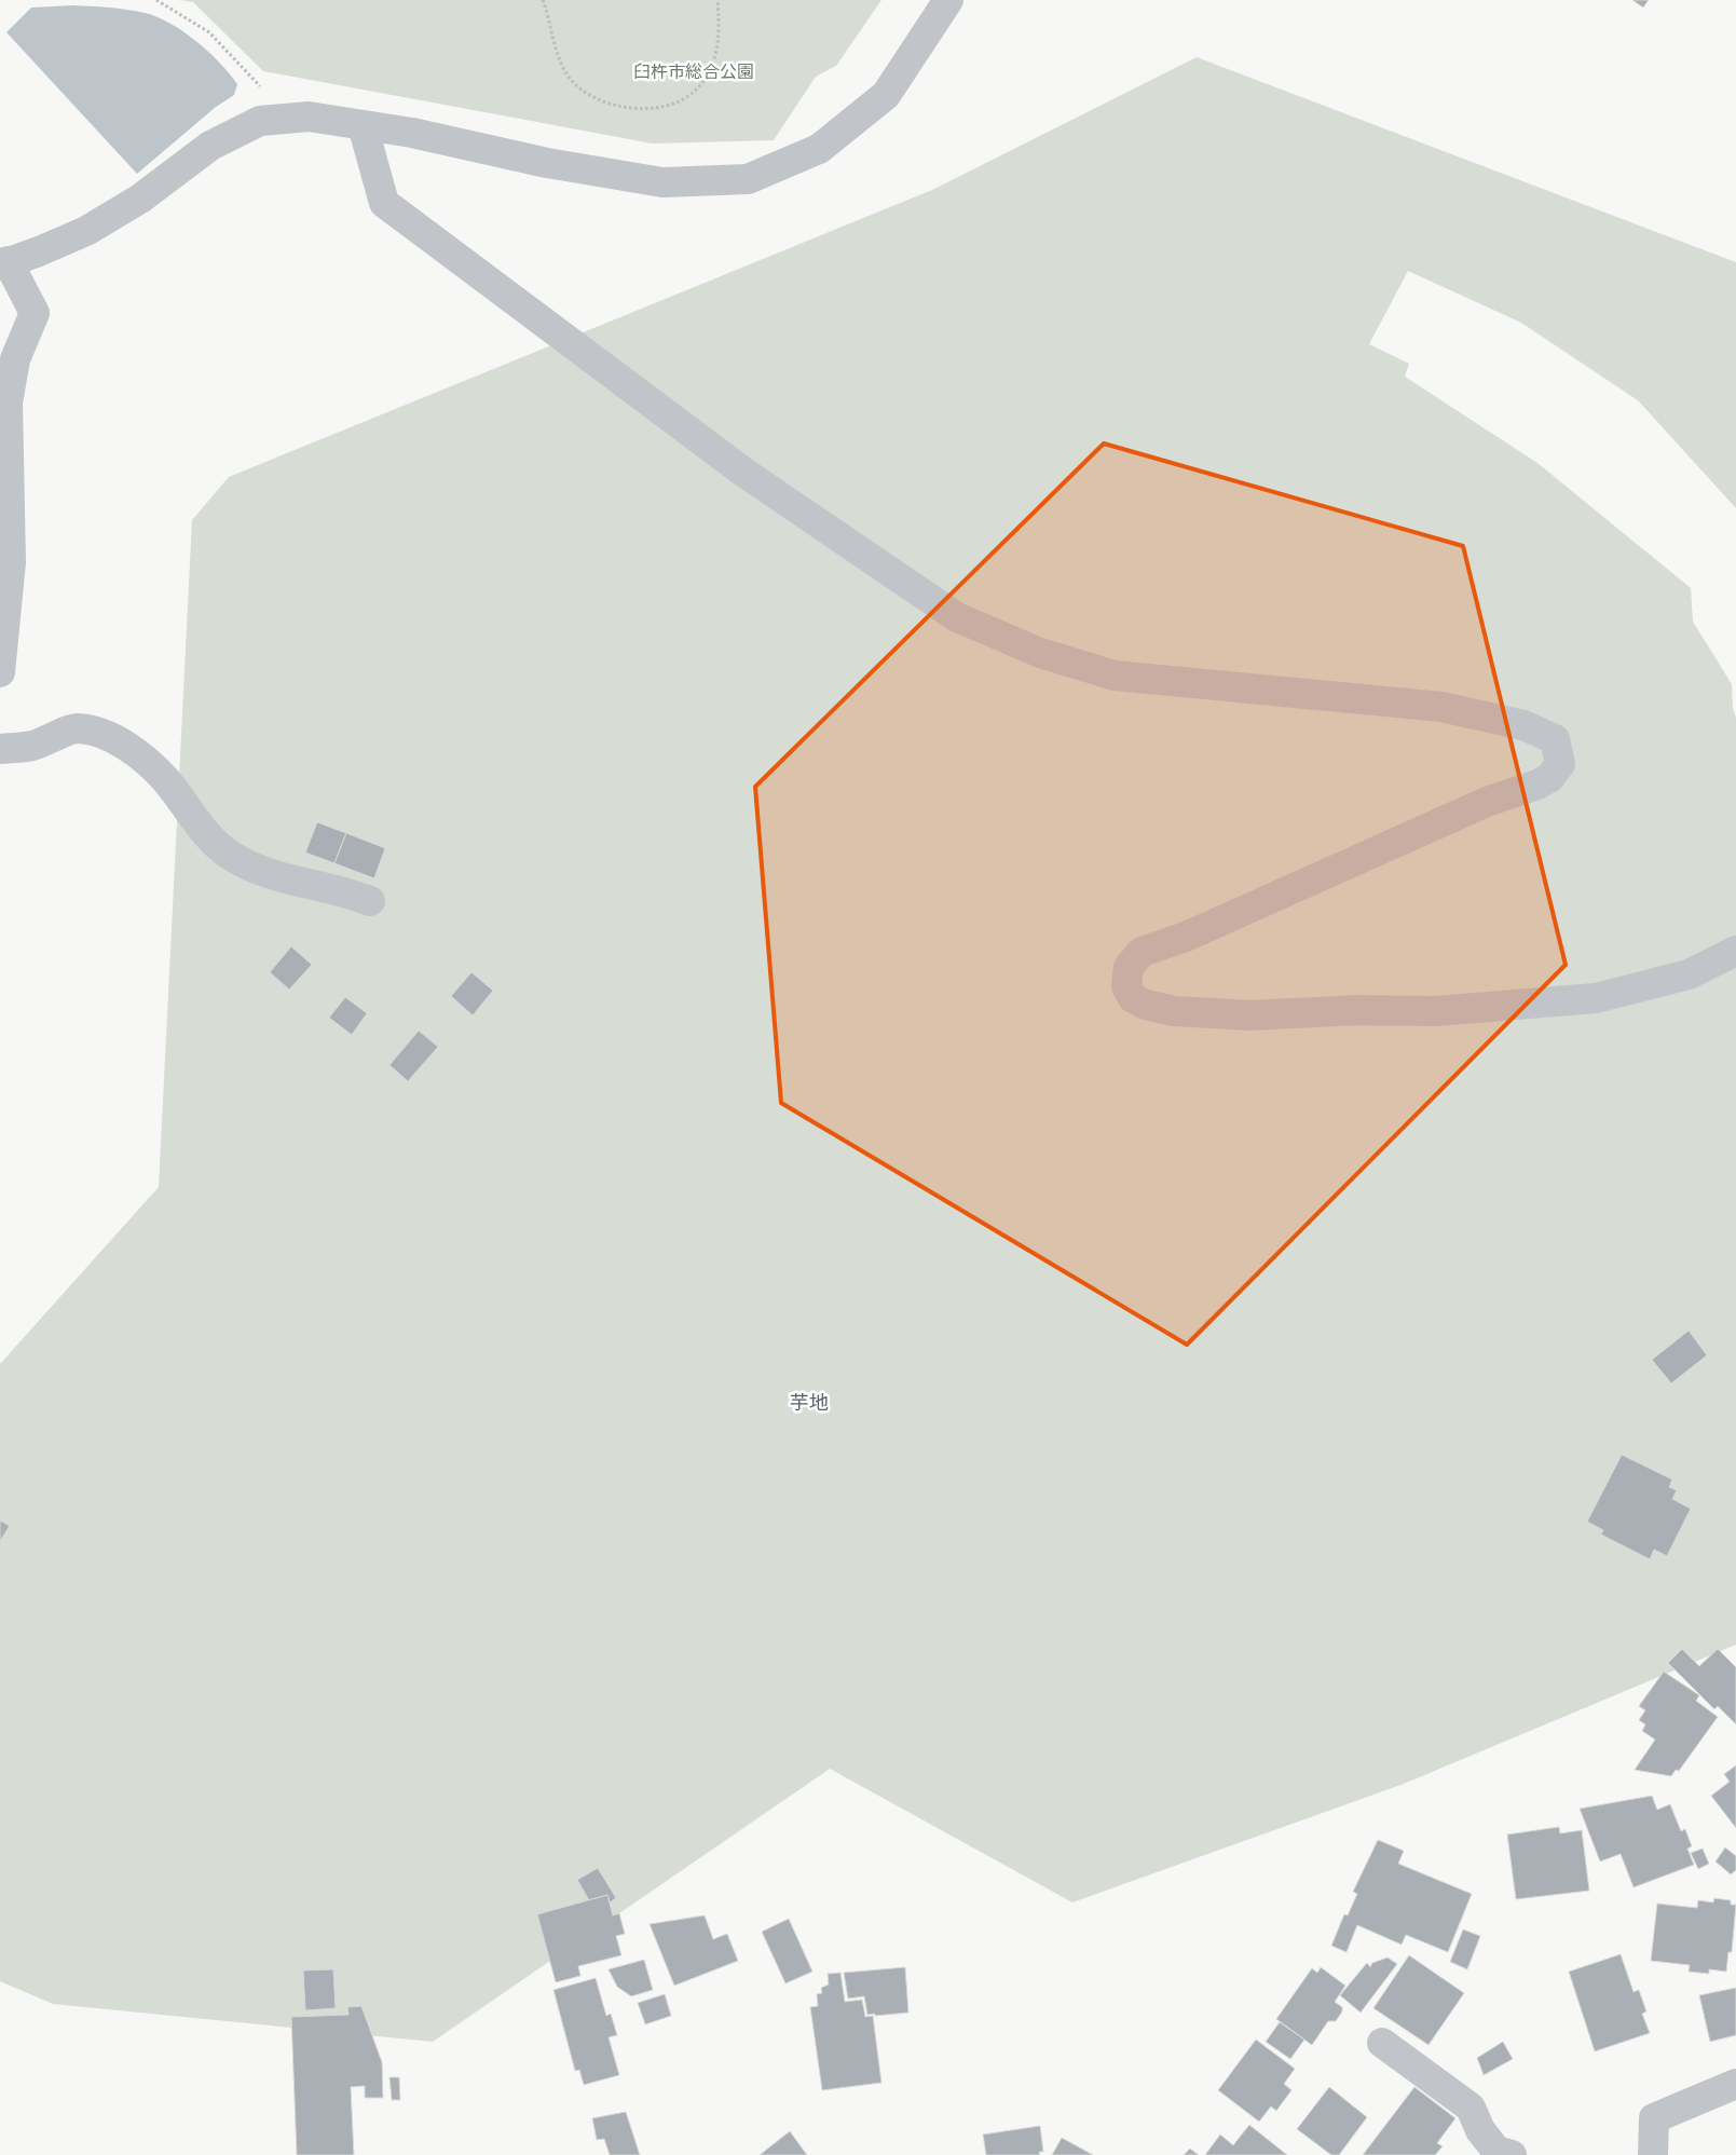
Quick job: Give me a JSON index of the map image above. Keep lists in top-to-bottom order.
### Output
{
  "districts": ["芋地"],
  "parks": ["臼杵市総合公園"]
}
